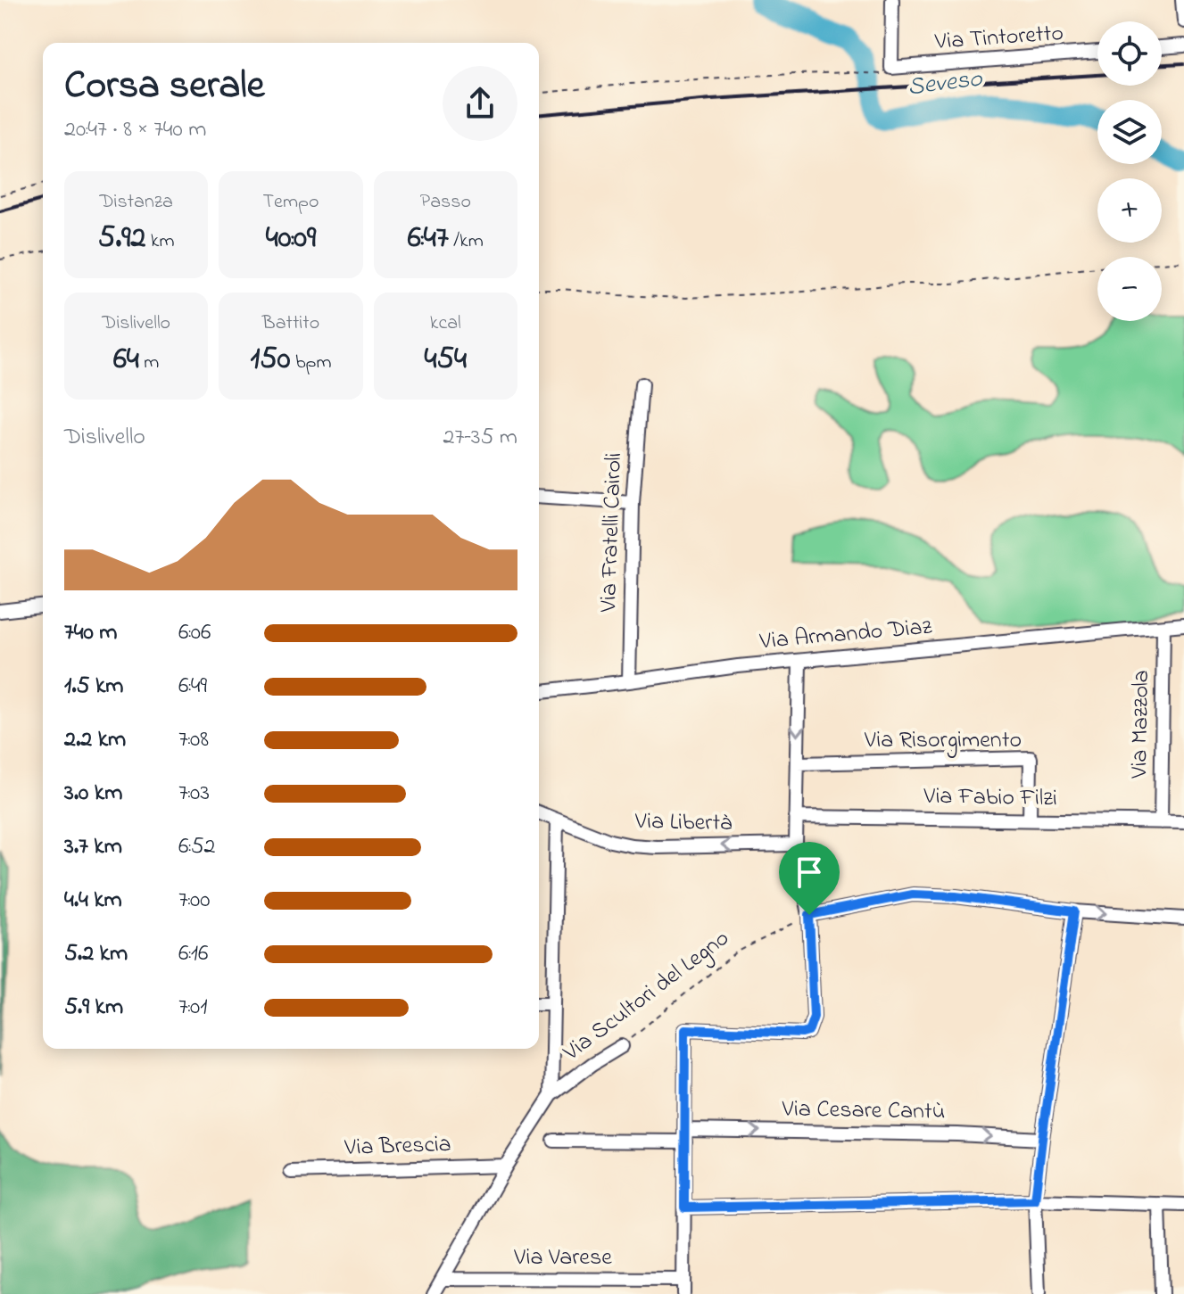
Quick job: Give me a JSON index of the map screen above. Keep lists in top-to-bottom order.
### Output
{
  "streets": {
    "street": [
      "Via Tintoretto",
      "Via Fratelli Cairoli",
      "Via Armando Diaz",
      "Via Mazzola",
      "Via Risorgimento",
      "Via Fabio Filzi",
      "Via Libertà",
      "Via Scultori del Legno",
      "Via Cesare Cantù",
      "Via Brescia",
      "Via Varese"
    ]
  },
  "crossings": [
    ["Via Fratelli Cairoli", "Via Armando Diaz"],
    ["Via Armando Diaz", "Via Mazzola"],
    ["Via Mazzola", "Via Fabio Filzi"],
    ["Via Risorgimento", "Via Fabio Filzi"]
  ],
  "one_way": ["Via Libertà"],
  "water": ["Seveso"],
  "page": {
    "map_buttons": ["+", "−"],
    "heading": ["Corsa serale", "20:47 · 8 × 740 m"],
    "stats": [
      ["Distanza", "5.92 km"],
      ["Tempo", "40:09"],
      ["Passo", "6:47 /km"],
      ["Dislivello", "64 m"],
      ["Battito", "150 bpm"],
      ["kcal", "454"]
    ],
    "chart": ["Dislivello", "27–35 m"],
    "list": [
      {
        "name": "740 m",
        "note": "6:06"
      },
      {
        "name": "1.5 km",
        "note": "6:49"
      },
      {
        "name": "2.2 km",
        "note": "7:08"
      },
      {
        "name": "3.0 km",
        "note": "7:03"
      },
      {
        "name": "3.7 km",
        "note": "6:52"
      },
      {
        "name": "4.4 km",
        "note": "7:00"
      },
      {
        "name": "5.2 km",
        "note": "6:16"
      },
      {
        "name": "5.9 km",
        "note": "7:01"
      }
    ]
  }
}
